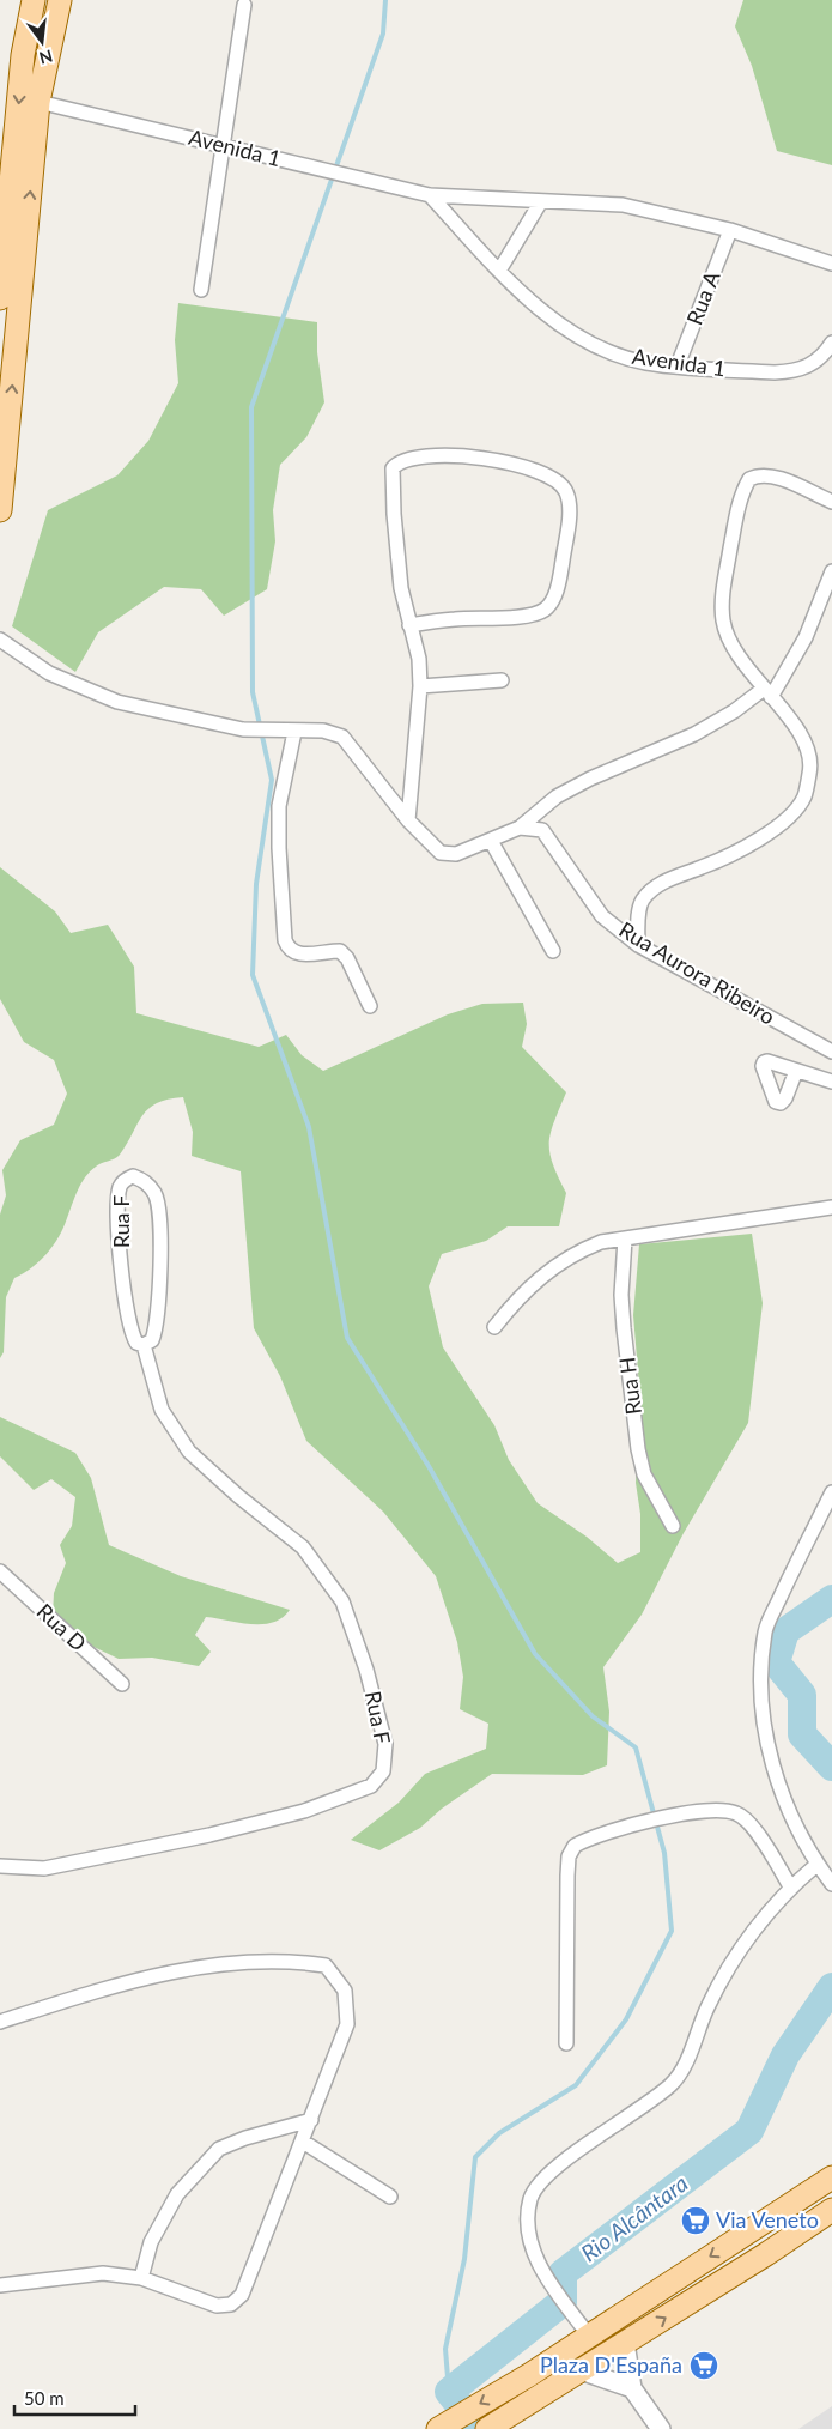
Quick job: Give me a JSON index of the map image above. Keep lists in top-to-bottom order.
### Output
{
  "streets": {
    "street": [
      "Avenida 1",
      "Rua A",
      "Rua Aurora Ribeiro",
      "Rua F",
      "Rua H",
      "Rua D"
    ]
  },
  "crossings": [
    ["Avenida 1", "Rua A"]
  ],
  "water": ["Rio Alcântara"],
  "places": {
    "supermarket": ["Via Veneto", "Plaza D'España"]
  },
  "scale_bar": "50 m",
  "north": "bottom"
}
